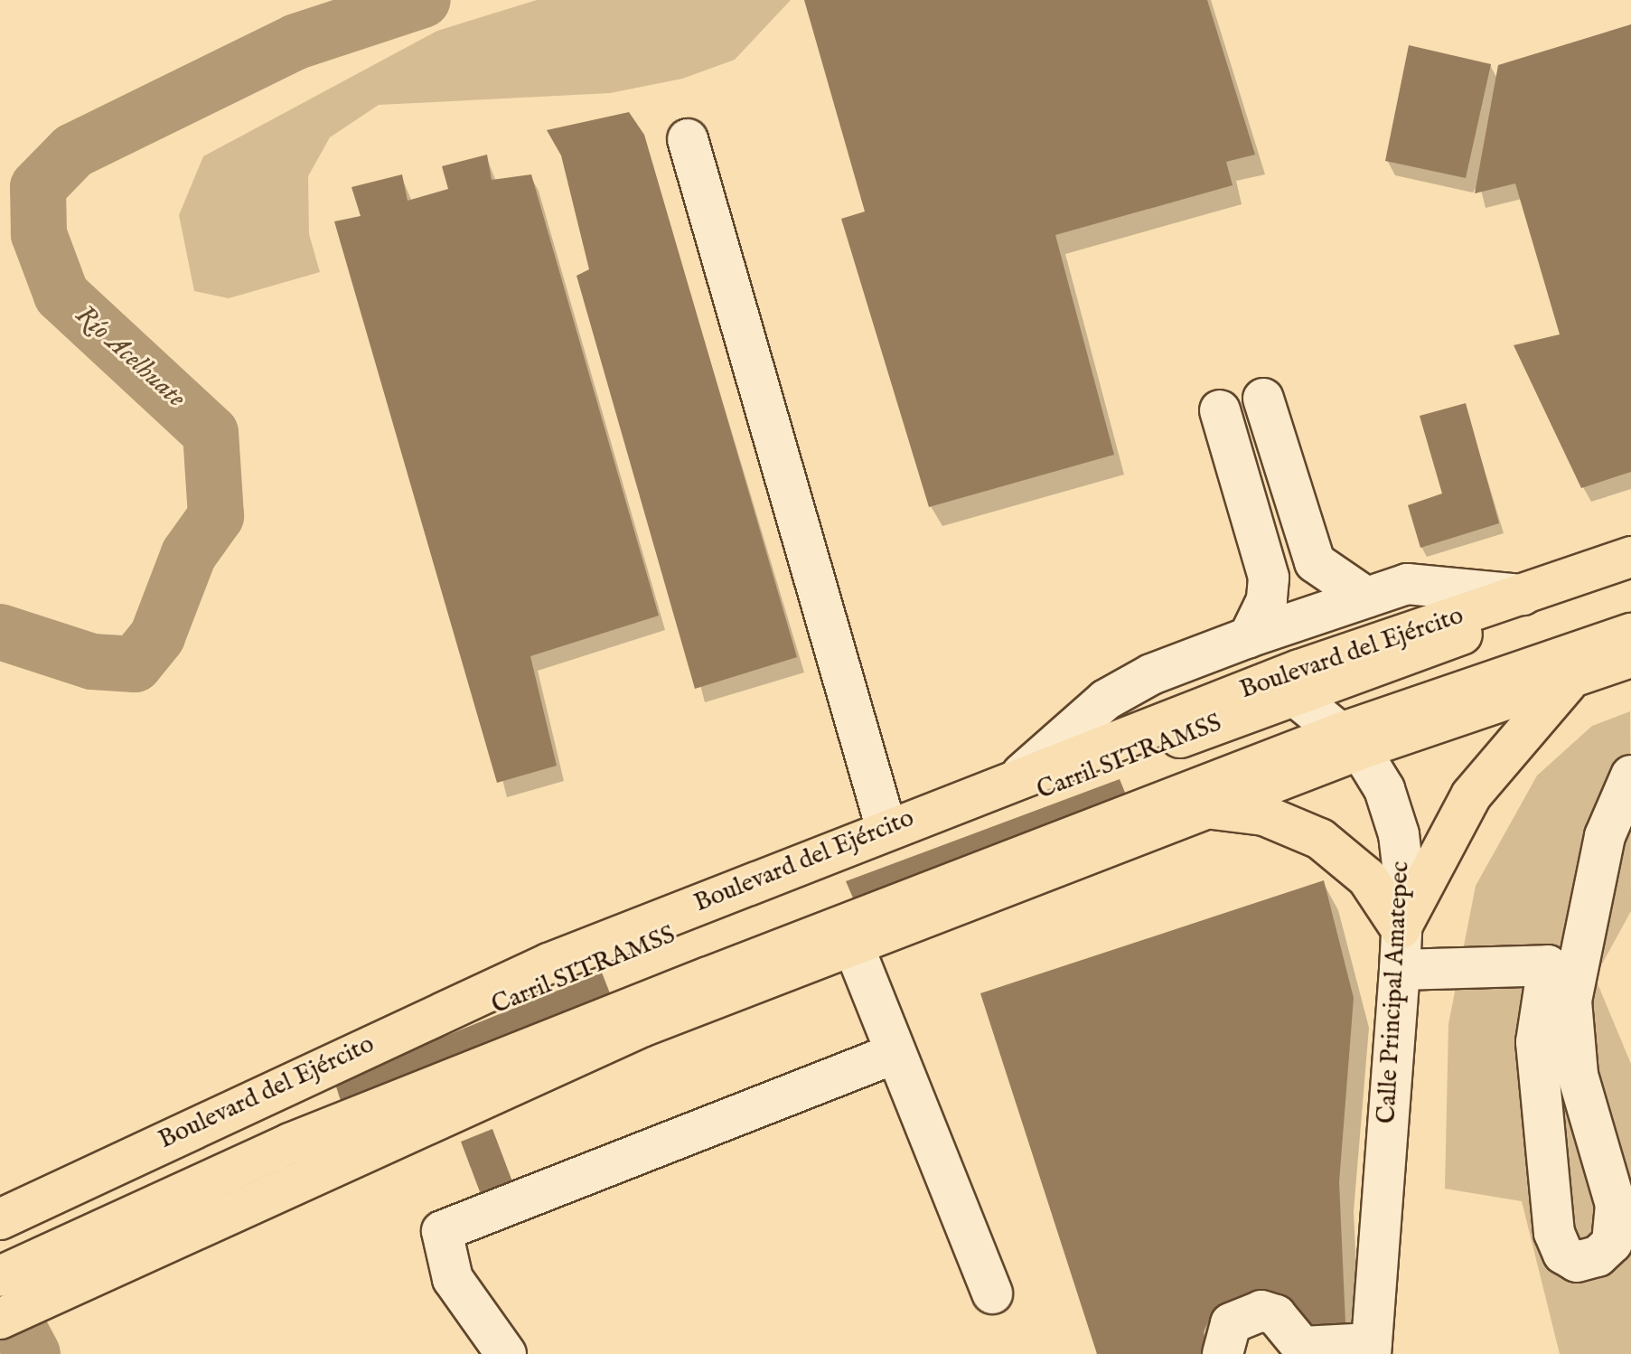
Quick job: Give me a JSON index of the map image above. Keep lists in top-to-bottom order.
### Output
{
  "streets": {
    "main road": ["Boulevard del Ejército", "Carril SITRAMSS"],
    "street": ["Calle Principal Amatepec"]
  },
  "crossings": [
    ["Boulevard del Ejército", "Carril SITRAMSS"],
    ["Boulevard del Ejército", "Calle Principal Amatepec"],
    ["Carril SITRAMSS", "Calle Principal Amatepec"]
  ],
  "water": ["Río Acelhuate"]
}
